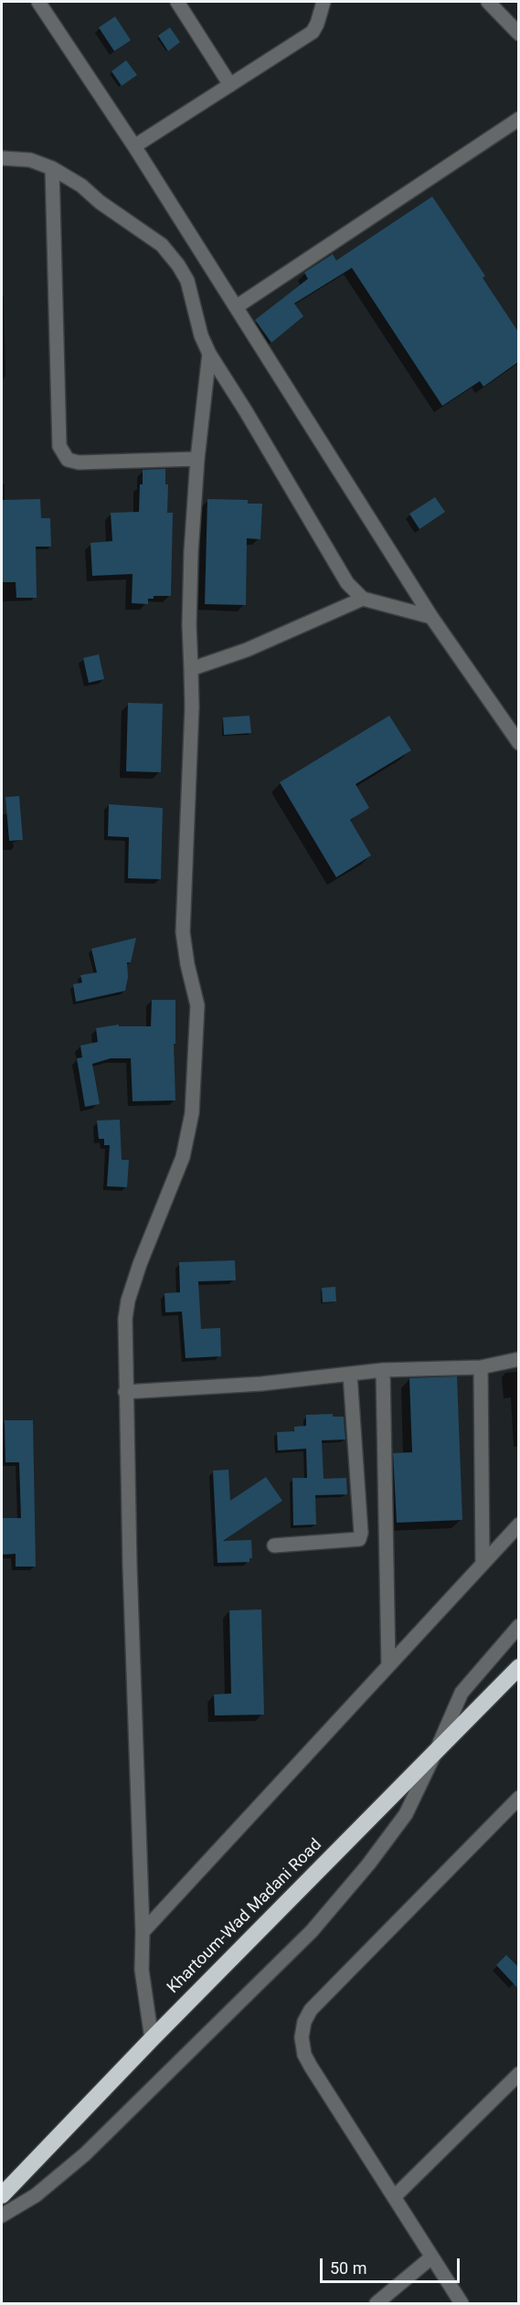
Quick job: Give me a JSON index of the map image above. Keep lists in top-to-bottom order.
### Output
{
  "streets": {
    "highway": ["Khartoum-Wad Madani Road"]
  },
  "scale_bar": "50 m"
}
